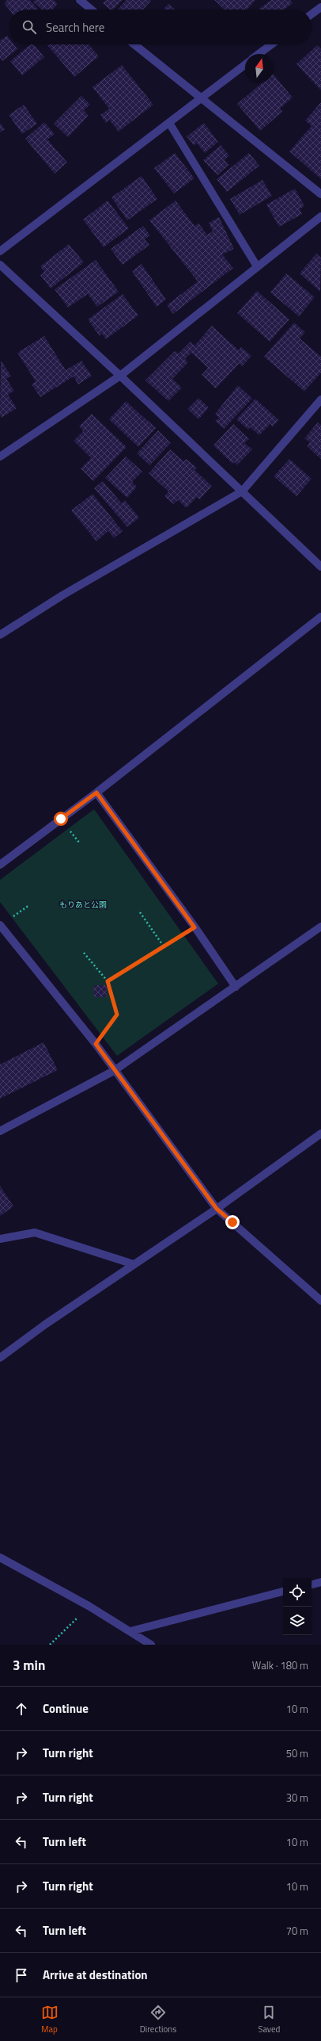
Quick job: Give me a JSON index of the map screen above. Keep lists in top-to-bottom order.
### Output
{
  "parks": ["もりあと公園"],
  "north": "top",
  "page": {
    "search": "Search here",
    "heading": ["3 min", "Walk · 180 m"],
    "list": [
      ["Continue", "10 m"],
      ["Turn right", "50 m"],
      ["Turn right", "30 m"],
      ["Turn left", "10 m"],
      ["Turn right", "10 m"],
      ["Turn left", "70 m"],
      "Arrive at destination"
    ],
    "nav": ["Map", "Directions", "Saved"]
  }
}
